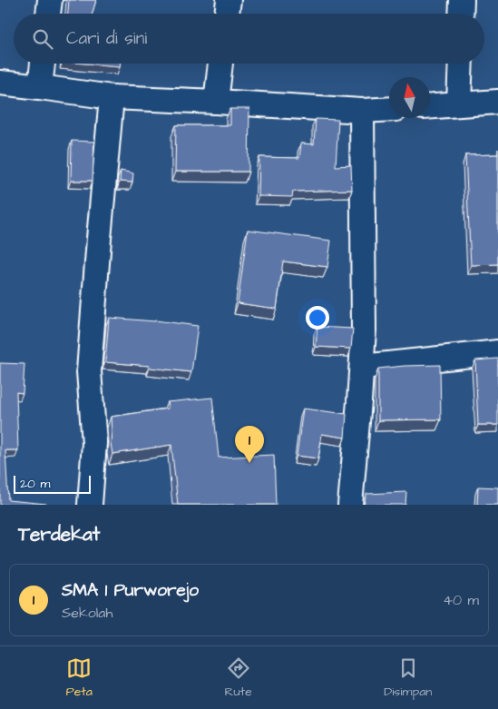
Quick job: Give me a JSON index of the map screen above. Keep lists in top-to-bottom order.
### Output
{
  "scale_bar": "20 m",
  "north": "top",
  "page": {
    "search": "Cari di sini",
    "pins": "1",
    "scale": "20 m",
    "heading": "Terdekat",
    "list": [
      {
        "mark": "1",
        "name": "SMA 1 Purworejo",
        "note": "Sekolah",
        "value": "40 m"
      }
    ],
    "nav": ["Peta", "Rute", "Disimpan"]
  }
}
